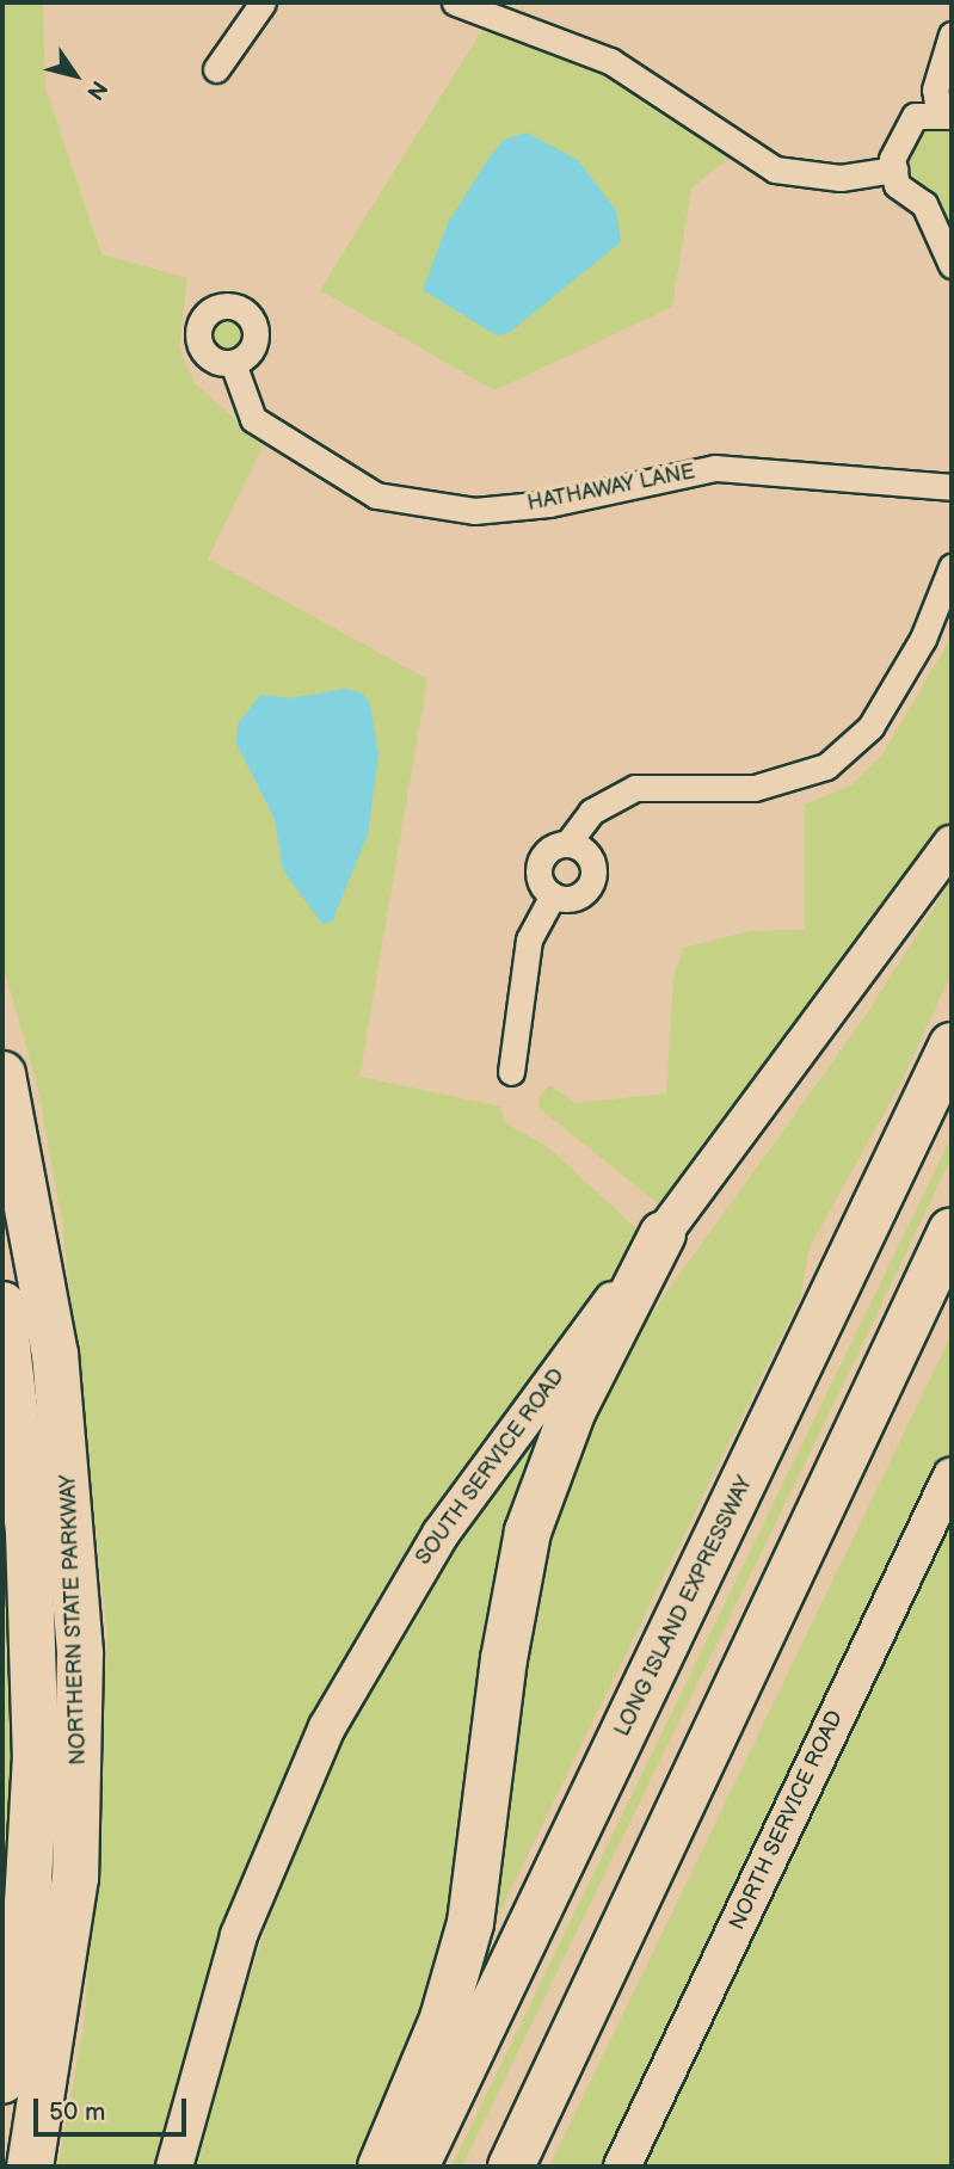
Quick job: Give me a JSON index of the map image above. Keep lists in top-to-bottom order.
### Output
{
  "streets": {
    "highway": ["LONG ISLAND EXPRESSWAY", "NORTHERN STATE PARKWAY"],
    "main road": ["SOUTH SERVICE ROAD", "NORTH SERVICE ROAD"],
    "street": ["HATHAWAY LANE"]
  },
  "scale_bar": "50 m",
  "north": "bottom right"
}
